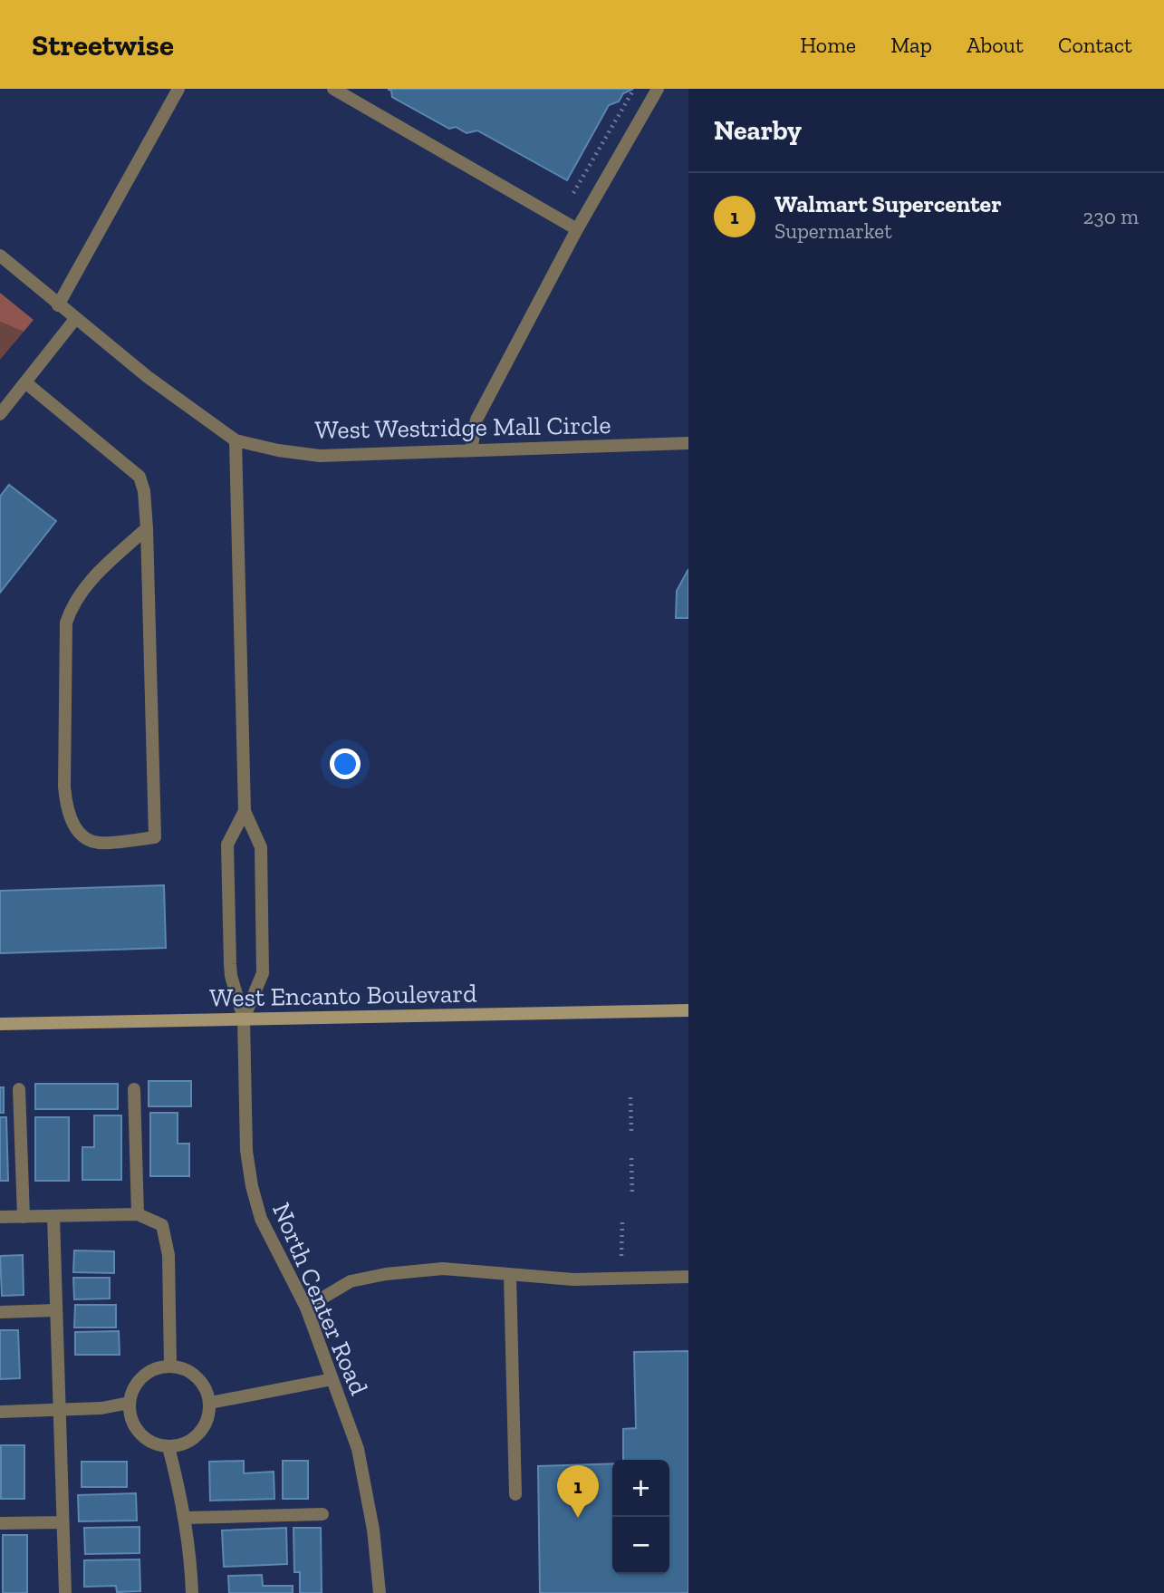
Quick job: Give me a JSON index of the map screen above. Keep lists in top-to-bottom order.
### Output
{
  "streets": {
    "street": ["West Westridge Mall Circle", "West Encanto Boulevard", "North Center Road"]
  },
  "crossings": [
    ["West Encanto Boulevard", "North Center Road"]
  ],
  "page": {
    "header": "Streetwise",
    "nav": [
      "Home",
      "Map",
      "About",
      "Contact"
    ],
    "heading": "Nearby",
    "list": [
      {
        "mark": "1",
        "name": "Walmart Supercenter",
        "note": "Supermarket",
        "value": "230 m"
      }
    ],
    "map_buttons": ["+", "−"],
    "pins": "1"
  }
}
